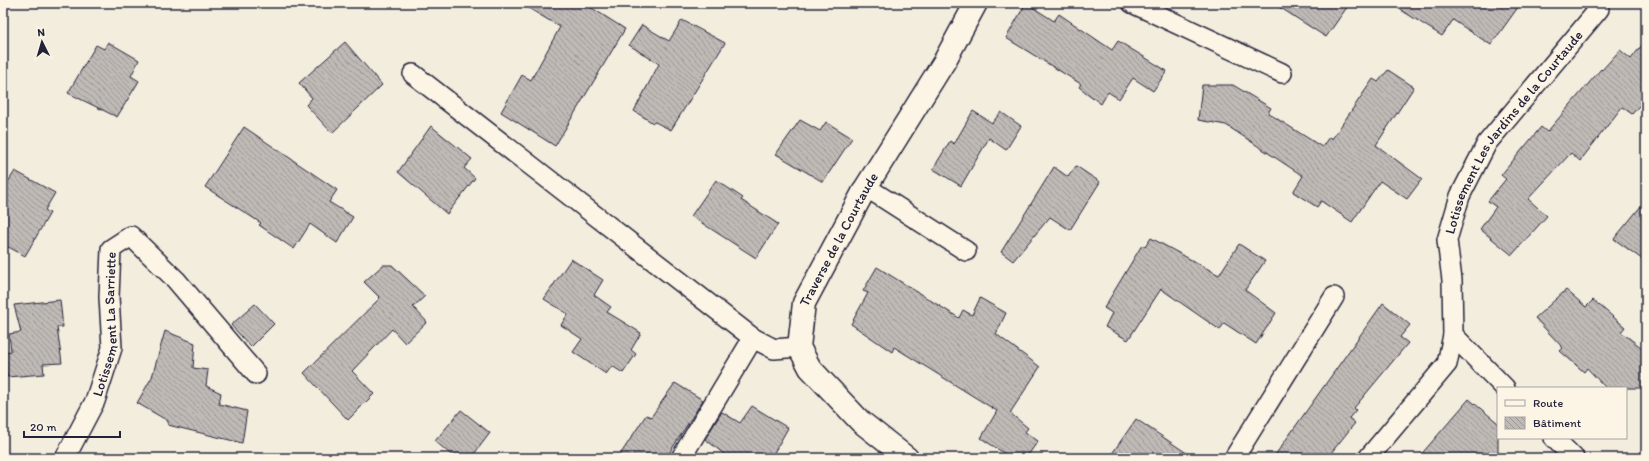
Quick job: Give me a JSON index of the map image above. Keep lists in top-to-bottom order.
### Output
{
  "streets": {
    "street": ["Traverse de la Courtaude"],
    "lane": ["Lotissement Les Jardins de la Courtaude", "Lotissement La Sarriette"]
  },
  "legend": ["Route", "Bâtiment"],
  "scale_bar": "20 m",
  "north": "top"
}
